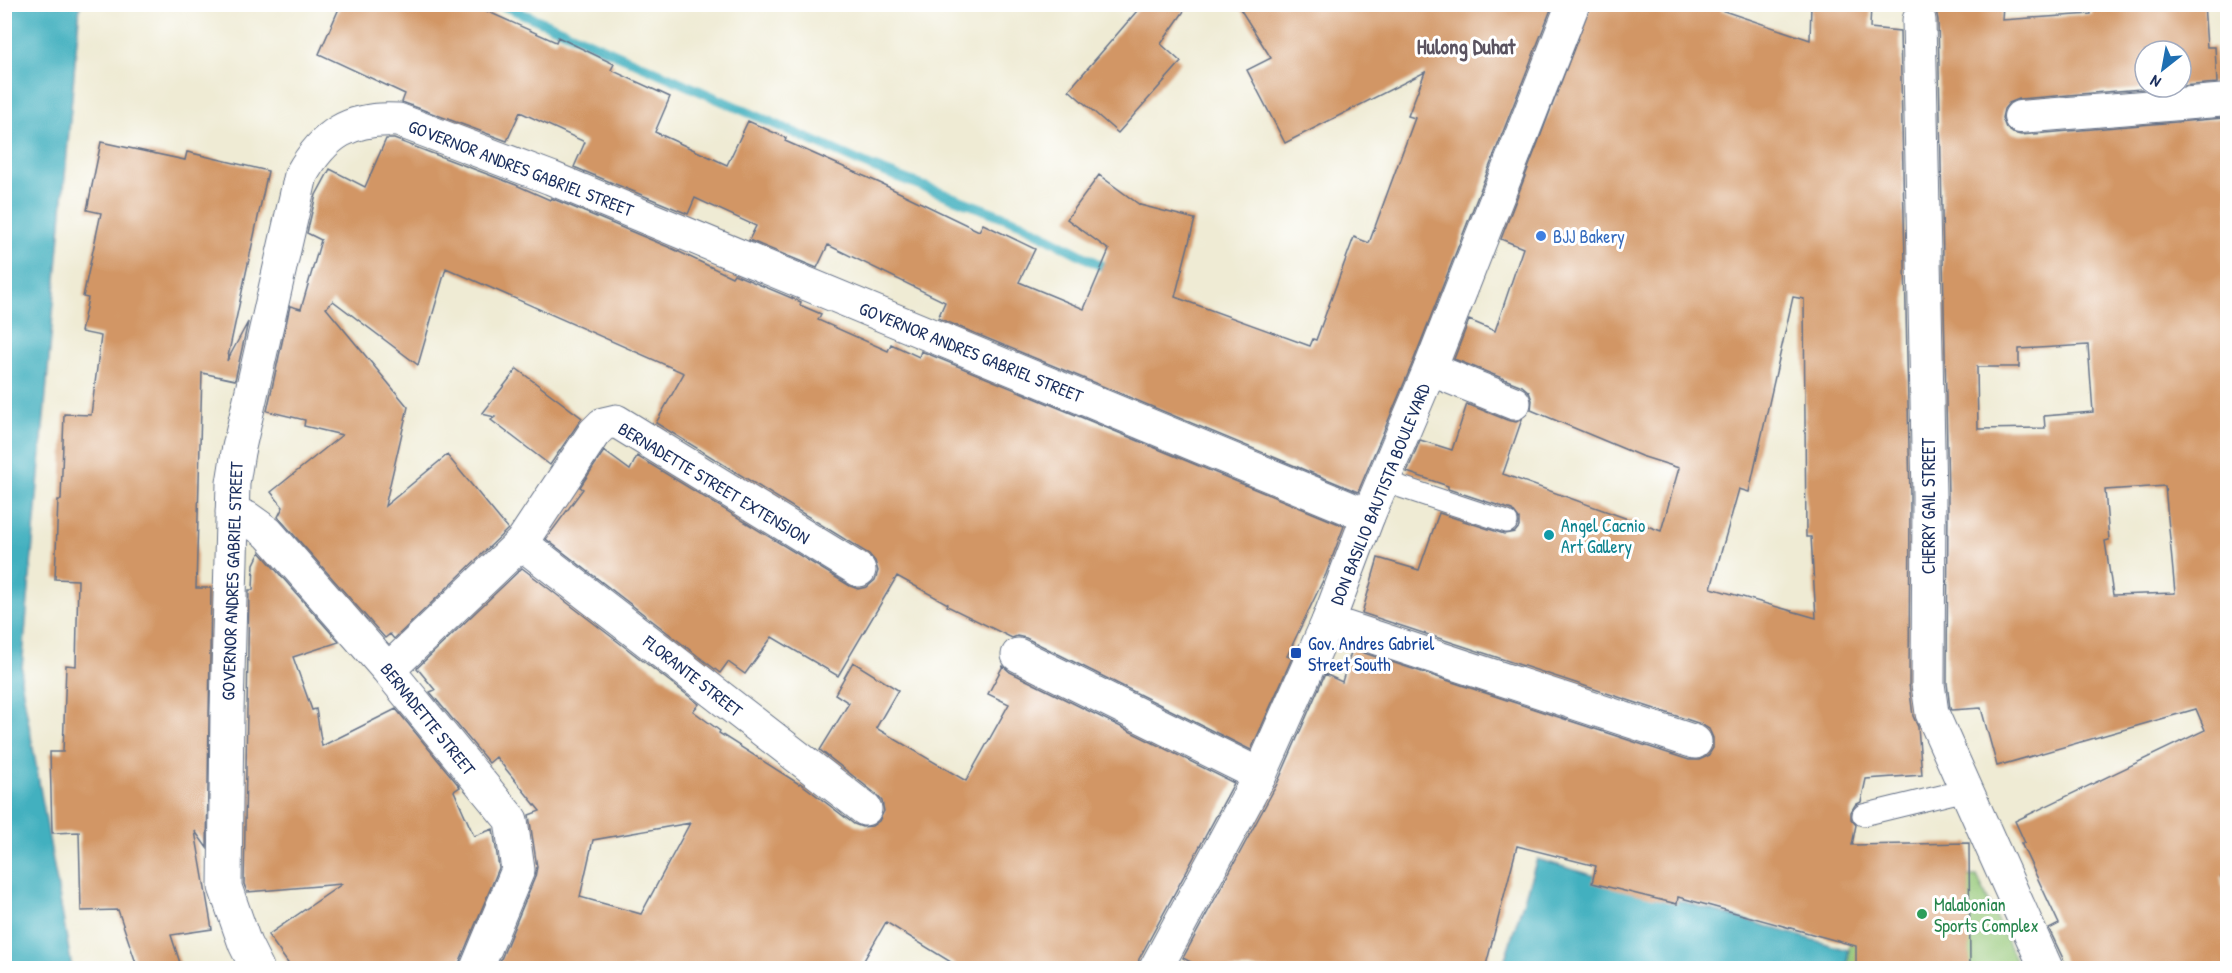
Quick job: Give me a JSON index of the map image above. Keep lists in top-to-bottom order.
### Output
{
  "streets": {
    "street": [
      "GOVERNOR ANDRES GABRIEL STREET",
      "BERNADETTE STREET EXTENSION",
      "DON BASILIO BAUTISTA BOULEVARD",
      "CHERRY GAIL STREET",
      "FLORANTE STREET",
      "BERNADETTE STREET"
    ]
  },
  "crossings": [
    ["GOVERNOR ANDRES GABRIEL STREET", "DON BASILIO BAUTISTA BOULEVARD"],
    ["GOVERNOR ANDRES GABRIEL STREET", "BERNADETTE STREET"],
    ["BERNADETTE STREET EXTENSION", "FLORANTE STREET"],
    ["BERNADETTE STREET EXTENSION", "BERNADETTE STREET"]
  ],
  "districts": ["Hulong Duhat"],
  "places": {
    "other": ["BJJ Bakery", "Angel Cacnio Art Gallery", "Malabonian Sports Complex"],
    "transit": ["Gov. Andres Gabriel Street South"]
  },
  "north": "bottom left"
}
